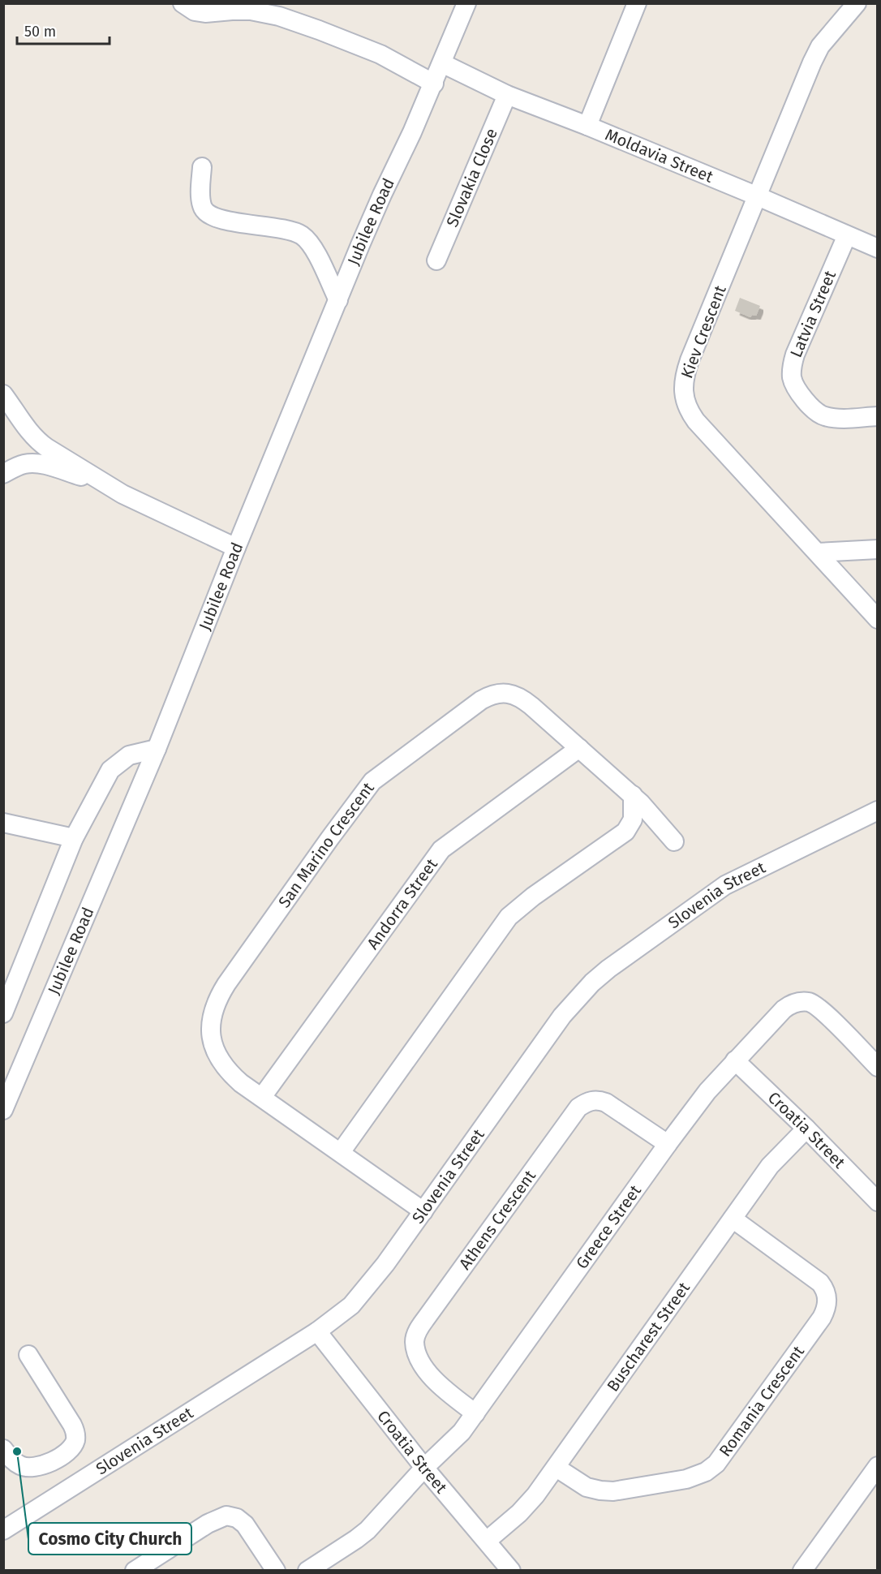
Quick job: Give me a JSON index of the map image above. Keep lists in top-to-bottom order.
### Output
{
  "streets": {
    "street": [
      "Moldavia Street",
      "Slovakia Close",
      "Jubilee Road",
      "Latvia Street",
      "Kiev Crescent",
      "San Marino Crescent",
      "Slovenia Street",
      "Andorra Street",
      "Croatia Street",
      "Athens Crescent",
      "Greece Street",
      "Buscharest Street",
      "Romania Crescent"
    ]
  },
  "crossings": [
    ["Moldavia Street", "Slovakia Close"],
    ["Moldavia Street", "Jubilee Road"],
    ["Moldavia Street", "Latvia Street"],
    ["Moldavia Street", "Kiev Crescent"],
    ["San Marino Crescent", "Slovenia Street"],
    ["San Marino Crescent", "Andorra Street"],
    ["Slovenia Street", "Croatia Street"],
    ["Croatia Street", "Greece Street"],
    ["Croatia Street", "Buscharest Street"],
    ["Athens Crescent", "Greece Street"],
    ["Buscharest Street", "Romania Crescent"]
  ],
  "places": ["Cosmo City Church"],
  "scale_bar": "50 m"
}
